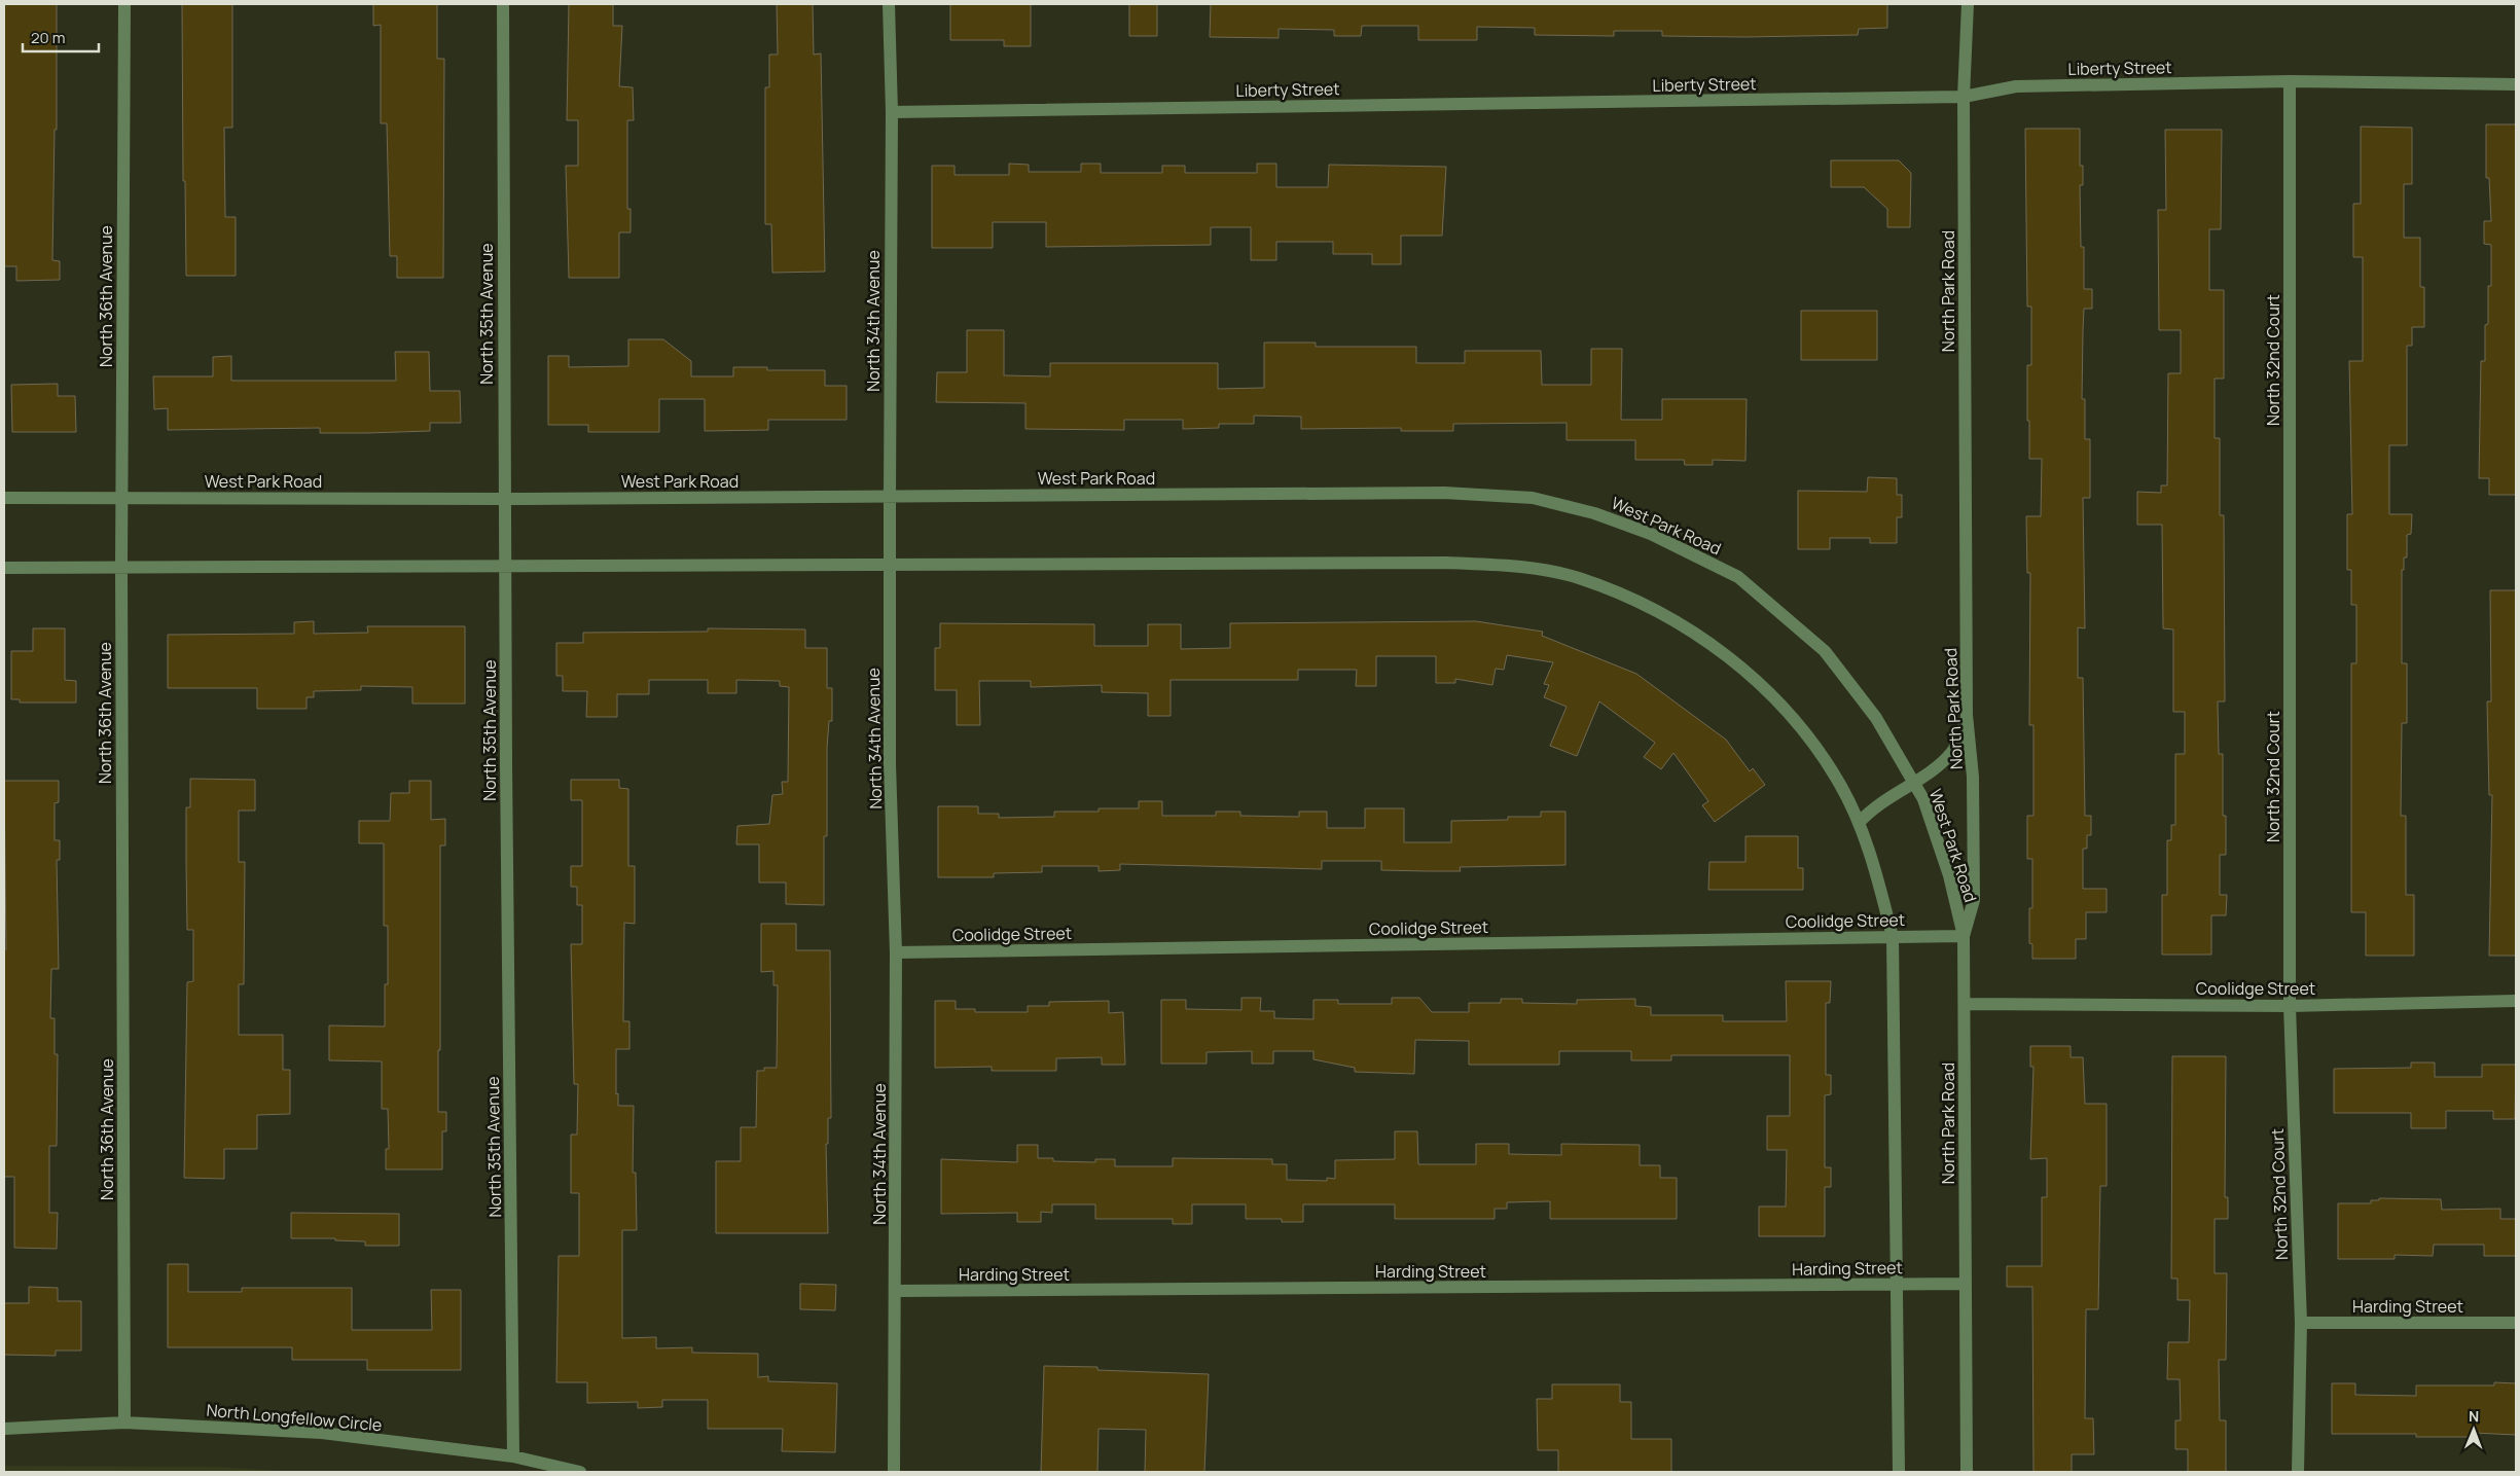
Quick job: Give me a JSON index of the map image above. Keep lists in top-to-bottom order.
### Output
{
  "streets": {
    "street": [
      "Liberty Street",
      "North Park Road",
      "North 36th Avenue",
      "North 35th Avenue",
      "North 34th Avenue",
      "North 32nd Court",
      "West Park Road",
      "Coolidge Street",
      "Harding Street",
      "North Longfellow Circle"
    ]
  },
  "crossings": [
    ["Liberty Street", "North Park Road"],
    ["Liberty Street", "North 34th Avenue"],
    ["Liberty Street", "North 32nd Court"],
    ["North Park Road", "West Park Road"],
    ["North Park Road", "Coolidge Street"],
    ["North Park Road", "Harding Street"],
    ["North 36th Avenue", "West Park Road"],
    ["North 36th Avenue", "North Longfellow Circle"],
    ["North 35th Avenue", "West Park Road"],
    ["North 35th Avenue", "North Longfellow Circle"],
    ["North 34th Avenue", "West Park Road"],
    ["North 34th Avenue", "Coolidge Street"],
    ["North 34th Avenue", "Harding Street"],
    ["North 32nd Court", "Coolidge Street"],
    ["North 32nd Court", "Harding Street"],
    ["West Park Road", "Coolidge Street"]
  ],
  "scale_bar": "20 m",
  "north": "top"
}
